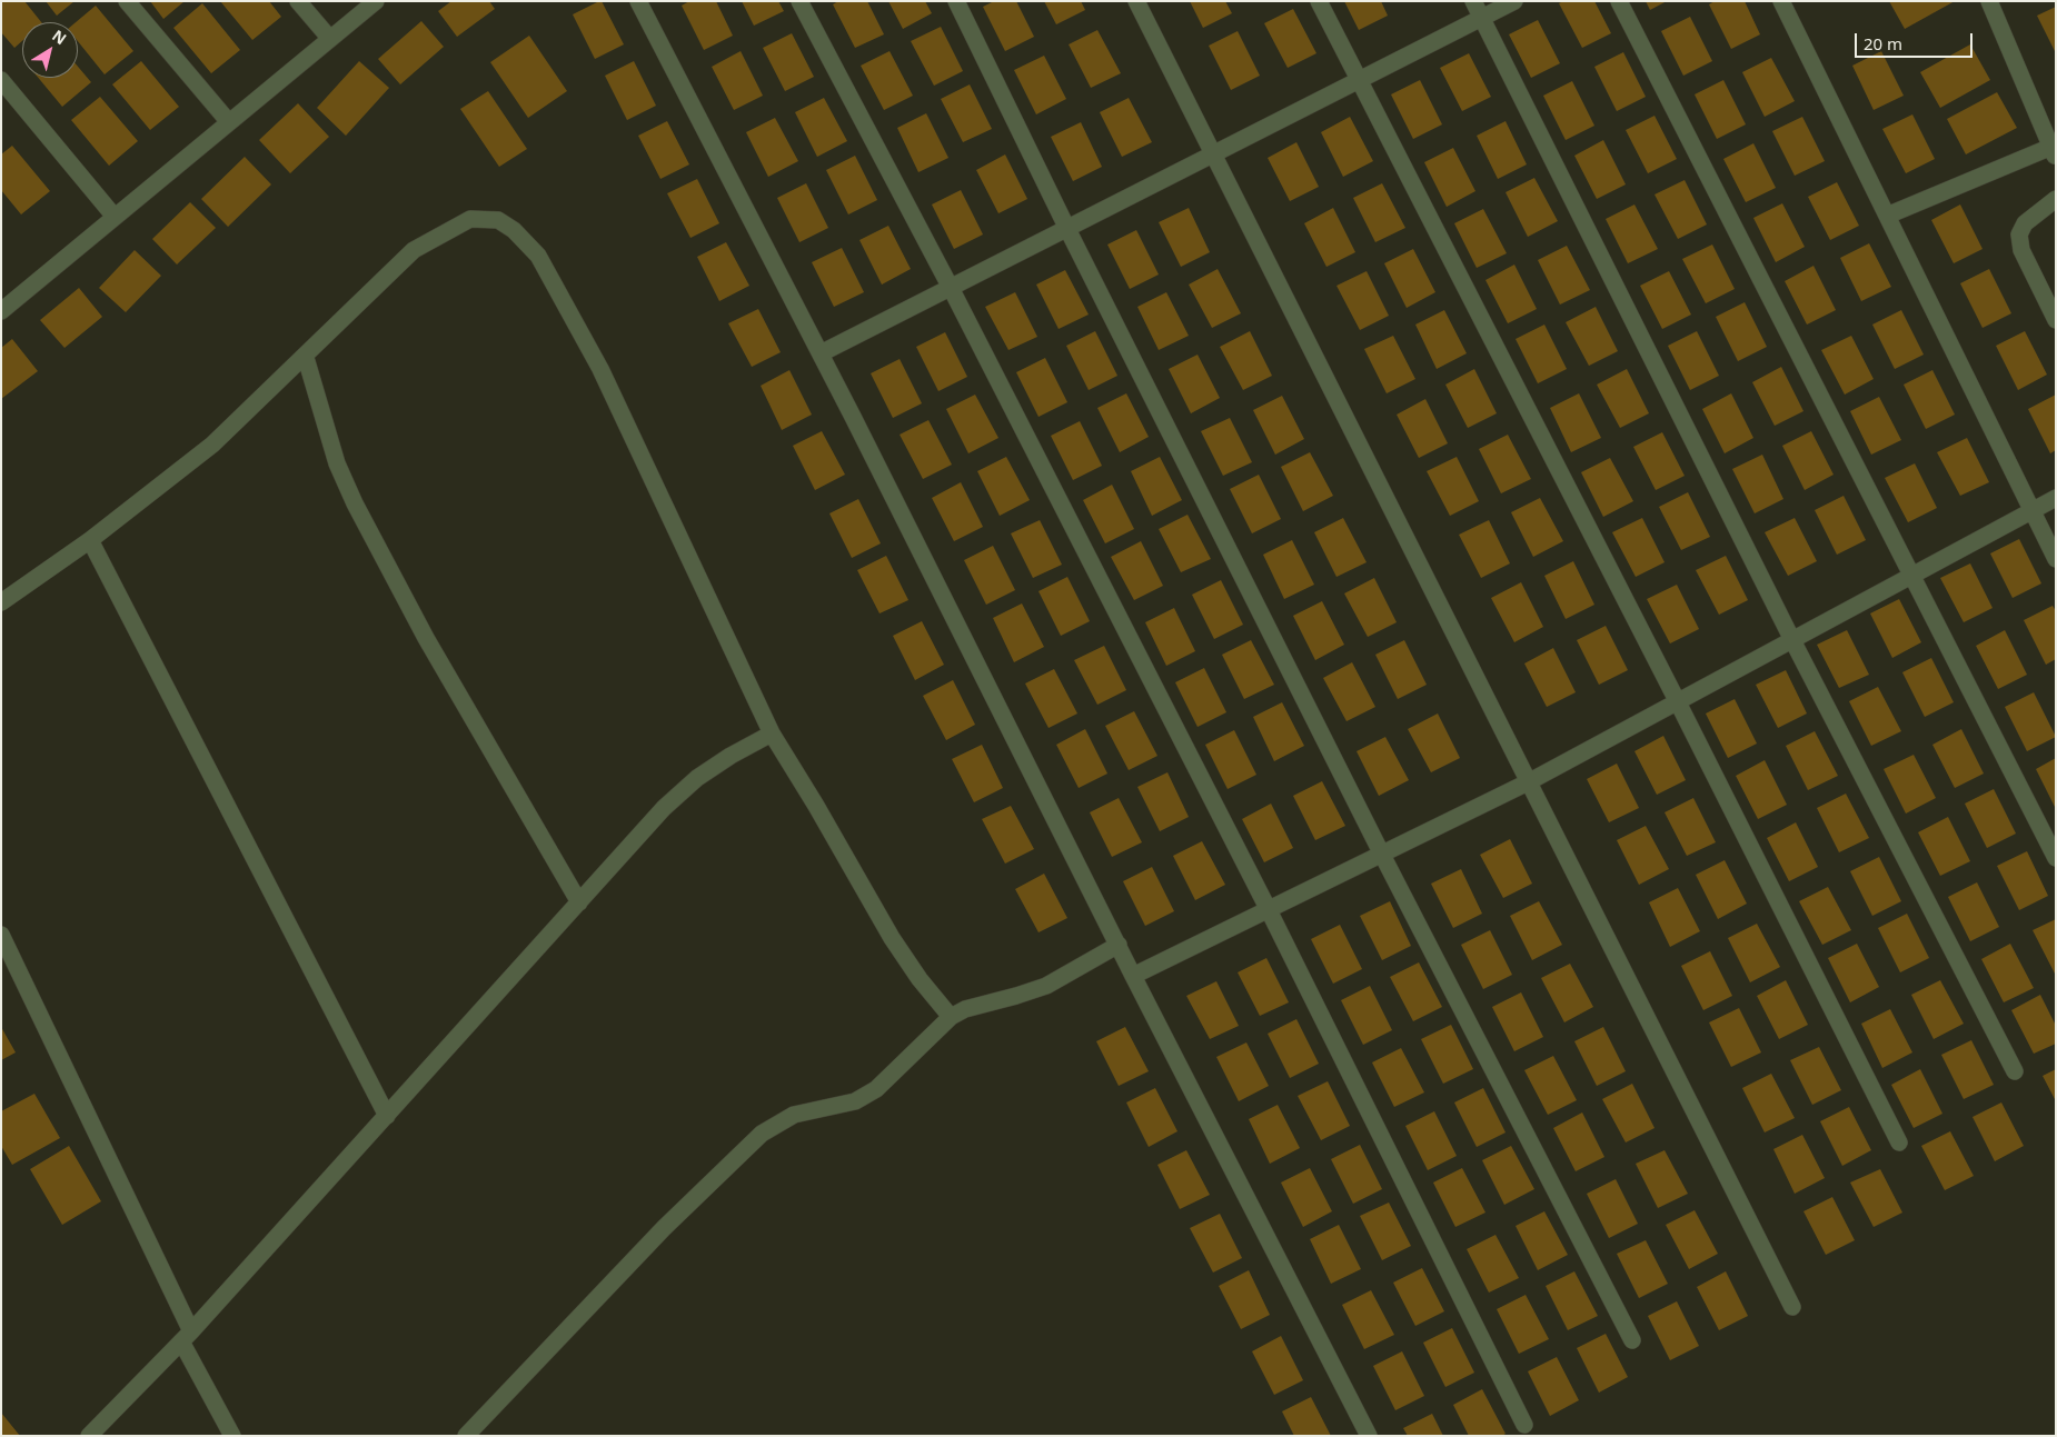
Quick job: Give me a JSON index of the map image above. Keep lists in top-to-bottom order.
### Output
{
  "scale_bar": "20 m",
  "north": "top right"
}
